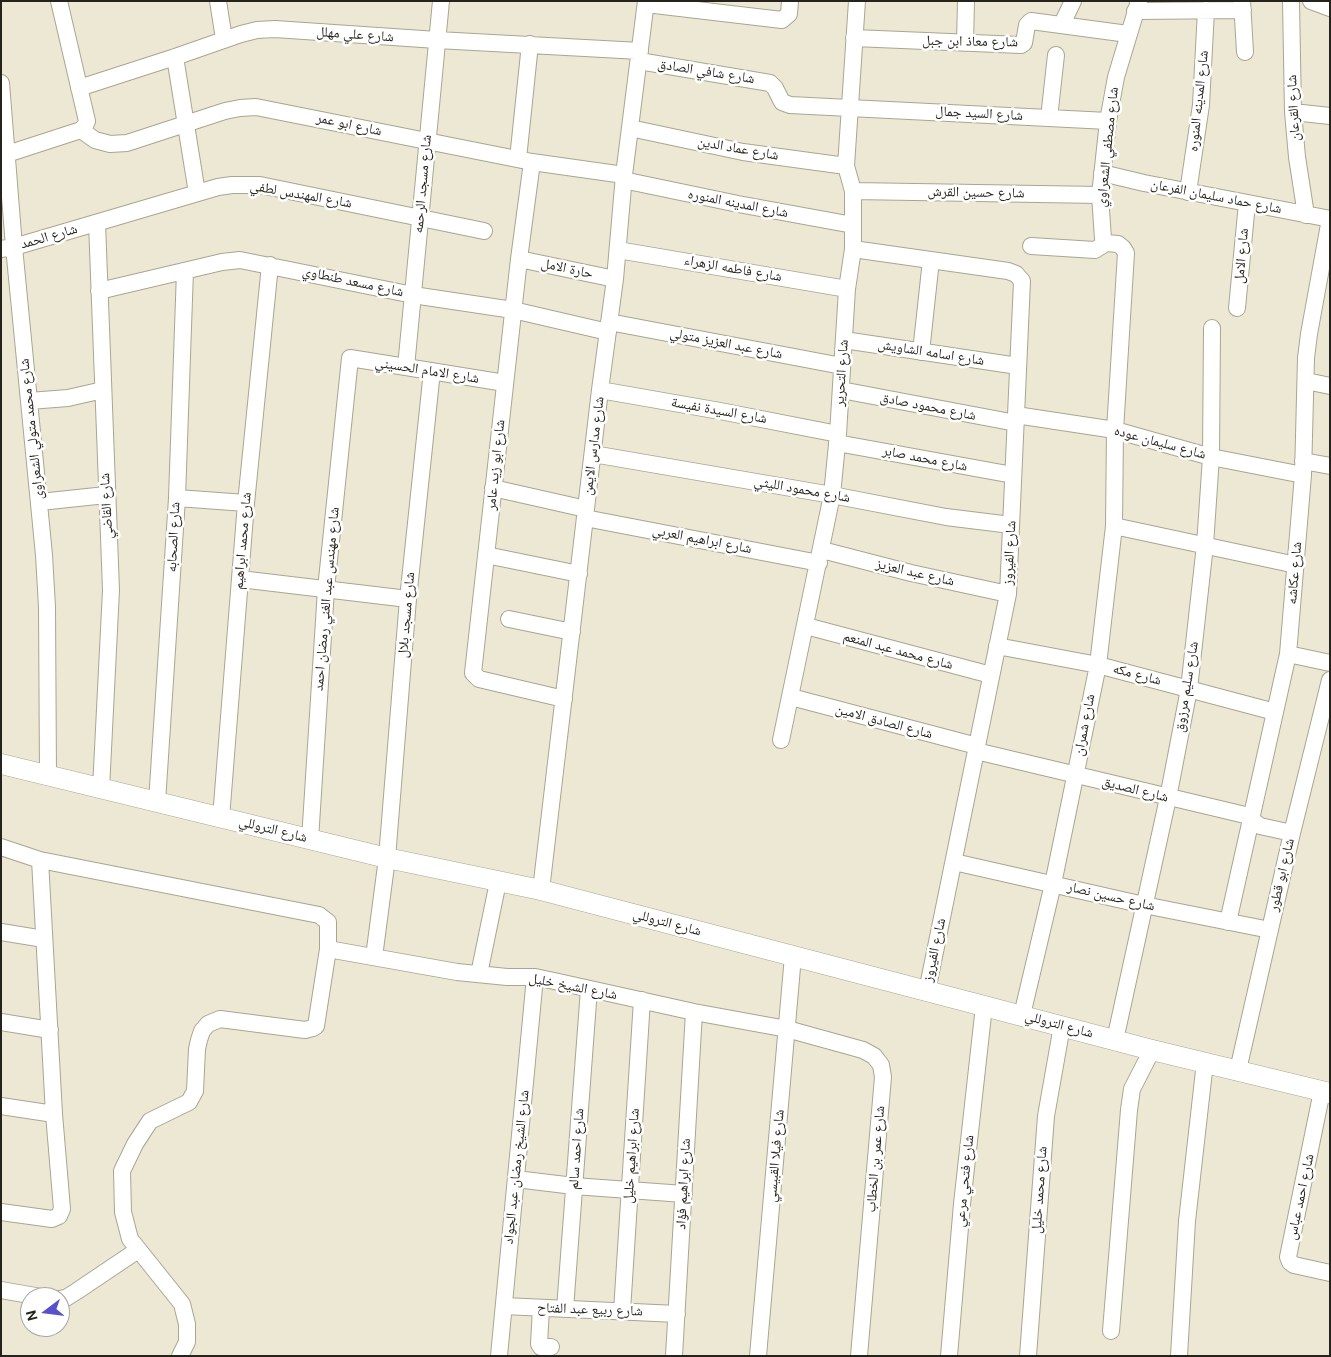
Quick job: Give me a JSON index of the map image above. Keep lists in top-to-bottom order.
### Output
{
  "streets": {
    "street": [
      "شارع علي مهلل",
      "شارع معاذ ابن جبل",
      "شارع شافي الصادق",
      "شارع المدينه المنوره",
      "شارع القرعان",
      "شارع السيد جمال",
      "شارع ابو عمر",
      "شارع مصطفي الشعراوي",
      "شارع عماد الدين",
      "شارع مسجد الرحمه",
      "شارع حسين القرش",
      "شارع المهندس لطفي",
      "شارع حماد سليمان الفرعان",
      "شارع الحمد",
      "شارع الامل",
      "حارة الامل",
      "شارع فاطمه الزهراء",
      "شارع مسعد طنطاوي",
      "شارع عبد العزيز متولي",
      "شارع اسامه الشاويش",
      "شارع الامام الحسيني",
      "شارع التحرير",
      "شارع محمود صادق",
      "شارع السيدة نفيسة",
      "شارع محمد متولي الشعراوى",
      "شارع سليمان عوده",
      "شارع مدارس الايمن",
      "شارع محمد صابر",
      "شارع ابو زيد عامر",
      "شارع محمود الليثي",
      "شارع القاضي",
      "شارع الصحابه",
      "شارع ابراهيم العربي",
      "شارع محمد ابراهيم",
      "شارع الفيروز",
      "شارع عبد العزيز",
      "شارع عكاشه",
      "شارع مهندس عبد الغني رمضان احمد",
      "شارع مسجد بلال",
      "شارع محمد عبد المنعم",
      "شارع مكه",
      "شارع سليم مرزوق",
      "شارع الصادق الامين",
      "شارع شمران",
      "شارع الصديق",
      "شارع التروللي",
      "شارع ابو قطور",
      "شارع حسين نصار",
      "شارع الشيخ خليل",
      "شارع احمد سالم",
      "شارع ابراهيم خليل",
      "شارع فيلا القبيسي",
      "شارع عمر بن الخطاب",
      "شارع الشيخ رمضان عبد الجواد",
      "شارع فتحي مرعي",
      "شارع ابراهيم فؤاد",
      "شارع محمد خليل",
      "شارع احمد عباس",
      "شارع ربيع عبد الفتاح"
    ]
  },
  "crossings": [
    ["شارع علي مهلل", "شارع شافي الصادق"],
    ["شارع علي مهلل", "شارع مسجد الرحمه"],
    ["شارع علي مهلل", "شارع مدارس الايمن"],
    ["شارع علي مهلل", "شارع ابو زيد عامر"],
    ["شارع معاذ ابن جبل", "شارع مصطفي الشعراوي"],
    ["شارع معاذ ابن جبل", "شارع التحرير"],
    ["شارع شافي الصادق", "شارع السيد جمال"],
    ["شارع شافي الصادق", "شارع التحرير"],
    ["شارع شافي الصادق", "شارع مدارس الايمن"],
    ["شارع المدينه المنوره", "شارع ابو عمر"],
    ["شارع المدينه المنوره", "شارع حماد سليمان الفرعان"],
    ["شارع المدينه المنوره", "شارع التحرير"],
    ["شارع المدينه المنوره", "شارع مدارس الايمن"],
    ["شارع القرعان", "شارع حماد سليمان الفرعان"],
    ["شارع السيد جمال", "شارع مصطفي الشعراوي"],
    ["شارع السيد جمال", "شارع التحرير"],
    ["شارع ابو عمر", "شارع مسجد الرحمه"],
    ["شارع ابو عمر", "شارع مدارس الايمن"],
    ["شارع ابو عمر", "شارع ابو زيد عامر"],
    ["شارع مصطفي الشعراوي", "شارع حسين القرش"],
    ["شارع مصطفي الشعراوي", "شارع حماد سليمان الفرعان"],
    ["شارع عماد الدين", "شارع التحرير"],
    ["شارع عماد الدين", "شارع مدارس الايمن"],
    ["شارع مسجد الرحمه", "شارع المهندس لطفي"],
    ["شارع مسجد الرحمه", "شارع مسعد طنطاوي"],
    ["شارع مسجد الرحمه", "شارع الامام الحسيني"],
    ["شارع حسين القرش", "شارع التحرير"],
    ["شارع المهندس لطفي", "شارع الحمد"],
    ["شارع المهندس لطفي", "شارع القاضي"],
    ["شارع حماد سليمان الفرعان", "شارع الامل"],
    ["شارع حماد سليمان الفرعان", "شارع عكاشه"],
    ["شارع الحمد", "شارع محمد متولي الشعراوى"],
    ["شارع الحمد", "شارع القاضي"],
    ["حارة الامل", "شارع مدارس الايمن"],
    ["حارة الامل", "شارع ابو زيد عامر"],
    ["شارع فاطمه الزهراء", "شارع التحرير"],
    ["شارع فاطمه الزهراء", "شارع مدارس الايمن"],
    ["شارع مسعد طنطاوي", "شارع عبد العزيز متولي"],
    ["شارع مسعد طنطاوي", "شارع مدارس الايمن"],
    ["شارع مسعد طنطاوي", "شارع ابو زيد عامر"],
    ["شارع مسعد طنطاوي", "شارع القاضي"],
    ["شارع مسعد طنطاوي", "شارع الصحابه"],
    ["شارع مسعد طنطاوي", "شارع محمد ابراهيم"],
    ["شارع عبد العزيز متولي", "شارع التحرير"],
    ["شارع عبد العزيز متولي", "شارع مدارس الايمن"],
    ["شارع اسامه الشاويش", "شارع التحرير"],
    ["شارع اسامه الشاويش", "شارع الفيروز"],
    ["شارع الامام الحسيني", "شارع ابو زيد عامر"],
    ["شارع الامام الحسيني", "شارع مهندس عبد الغني رمضان احمد"],
    ["شارع الامام الحسيني", "شارع مسجد بلال"],
    ["شارع التحرير", "شارع محمود صادق"],
    ["شارع التحرير", "شارع السيدة نفيسة"],
    ["شارع التحرير", "شارع محمد صابر"],
    ["شارع التحرير", "شارع محمود الليثي"],
    ["شارع التحرير", "شارع ابراهيم العربي"],
    ["شارع التحرير", "شارع الفيروز"],
    ["شارع التحرير", "شارع عبد العزيز"],
    ["شارع التحرير", "شارع محمد عبد المنعم"],
    ["شارع التحرير", "شارع الصادق الامين"],
    ["شارع محمود صادق", "شارع سليمان عوده"],
    ["شارع محمود صادق", "شارع الفيروز"],
    ["شارع السيدة نفيسة", "شارع مدارس الايمن"],
    ["شارع السيدة نفيسة", "شارع محمد صابر"],
    ["شارع محمد متولي الشعراوى", "شارع التروللي"],
    ["شارع سليمان عوده", "شارع الفيروز"],
    ["شارع سليمان عوده", "شارع عكاشه"],
    ["شارع سليمان عوده", "شارع سليم مرزوق"],
    ["شارع سليمان عوده", "شارع شمران"],
    ["شارع مدارس الايمن", "شارع ابو زيد عامر"],
    ["شارع مدارس الايمن", "شارع محمود الليثي"],
    ["شارع مدارس الايمن", "شارع ابراهيم العربي"],
    ["شارع مدارس الايمن", "شارع التروللي"],
    ["شارع محمد صابر", "شارع الفيروز"],
    ["شارع ابو زيد عامر", "شارع ابراهيم العربي"],
    ["شارع محمود الليثي", "شارع الفيروز"],
    ["شارع القاضي", "شارع التروللي"],
    ["شارع الصحابه", "شارع التروللي"],
    ["شارع ابراهيم العربي", "شارع عبد العزيز"],
    ["شارع محمد ابراهيم", "شارع التروللي"],
    ["شارع الفيروز", "شارع عبد العزيز"],
    ["شارع الفيروز", "شارع محمد عبد المنعم"],
    ["شارع الفيروز", "شارع مكه"],
    ["شارع الفيروز", "شارع الصادق الامين"],
    ["شارع الفيروز", "شارع الصديق"],
    ["شارع الفيروز", "شارع التروللي"],
    ["شارع الفيروز", "شارع حسين نصار"],
    ["شارع عكاشه", "شارع مكه"],
    ["شارع عكاشه", "شارع الصديق"],
    ["شارع عكاشه", "شارع حسين نصار"],
    ["شارع مهندس عبد الغني رمضان احمد", "شارع التروللي"],
    ["شارع مسجد بلال", "شارع التروللي"],
    ["شارع مسجد بلال", "شارع الشيخ خليل"],
    ["شارع مكه", "شارع سليم مرزوق"],
    ["شارع مكه", "شارع شمران"],
    ["شارع سليم مرزوق", "شارع الصديق"],
    ["شارع سليم مرزوق", "شارع التروللي"],
    ["شارع سليم مرزوق", "شارع حسين نصار"],
    ["شارع الصادق الامين", "شارع الصديق"],
    ["شارع شمران", "شارع الصديق"],
    ["شارع شمران", "شارع التروللي"],
    ["شارع شمران", "شارع حسين نصار"],
    ["شارع الصديق", "شارع ابو قطور"],
    ["شارع التروللي", "شارع ابو قطور"],
    ["شارع التروللي", "شارع فيلا القبيسي"],
    ["شارع التروللي", "شارع فتحي مرعي"],
    ["شارع التروللي", "شارع محمد خليل"],
    ["شارع التروللي", "شارع احمد عباس"],
    ["شارع ابو قطور", "شارع حسين نصار"],
    ["شارع الشيخ خليل", "شارع احمد سالم"],
    ["شارع الشيخ خليل", "شارع ابراهيم خليل"],
    ["شارع الشيخ خليل", "شارع فيلا القبيسي"],
    ["شارع الشيخ خليل", "شارع عمر بن الخطاب"],
    ["شارع الشيخ خليل", "شارع الشيخ رمضان عبد الجواد"],
    ["شارع الشيخ خليل", "شارع ابراهيم فؤاد"],
    ["شارع احمد سالم", "شارع ربيع عبد الفتاح"],
    ["شارع ابراهيم خليل", "شارع ربيع عبد الفتاح"],
    ["شارع فيلا القبيسي", "شارع عمر بن الخطاب"],
    ["شارع الشيخ رمضان عبد الجواد", "شارع ربيع عبد الفتاح"],
    ["شارع ابراهيم فؤاد", "شارع ربيع عبد الفتاح"]
  ],
  "north": "left"
}
